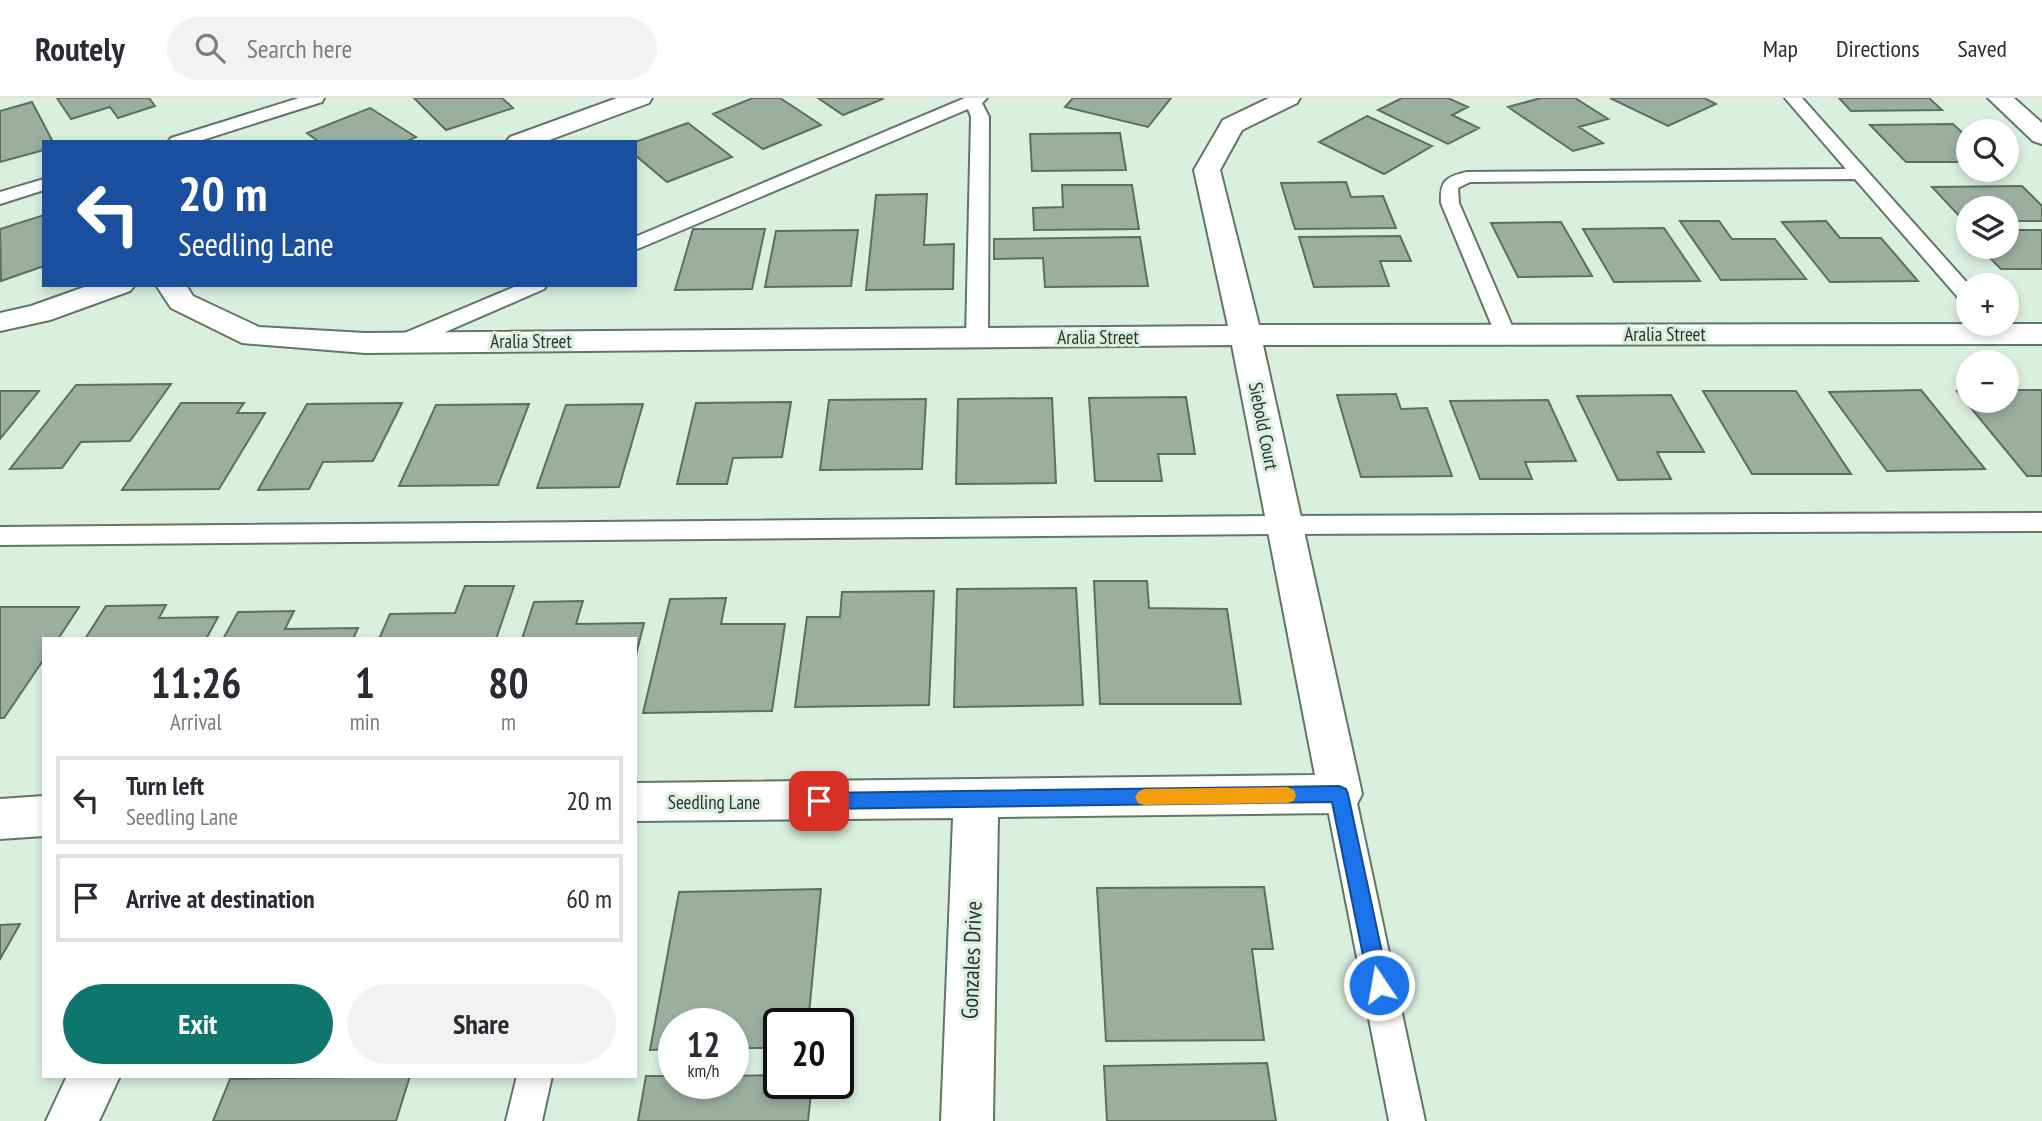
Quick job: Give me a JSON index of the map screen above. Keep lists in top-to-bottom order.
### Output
{
  "streets": {
    "street": [
      "Aralia Street",
      "Siebold Court",
      "Seedling Lane",
      "Gonzales Drive"
    ]
  },
  "crossings": [
    ["Aralia Street", "Siebold Court"],
    ["Siebold Court", "Seedling Lane"],
    ["Seedling Lane", "Gonzales Drive"]
  ],
  "page": {
    "header": "Routely",
    "search": "Search here",
    "nav": ["Map", "Directions", "Saved"],
    "map_buttons": ["+", "−"],
    "turn": ["20 m", "Seedling Lane"],
    "eta": [
      "11:26",
      "Arrival",
      "1",
      "min",
      "80",
      "m"
    ],
    "list": [
      {
        "name": "Turn left",
        "note": "Seedling Lane",
        "value": "20 m"
      },
      {
        "name": "Arrive at destination",
        "value": "60 m"
      }
    ],
    "buttons": ["Exit", "Share"],
    "speed": "12 km/h",
    "limit": "20"
  }
}
